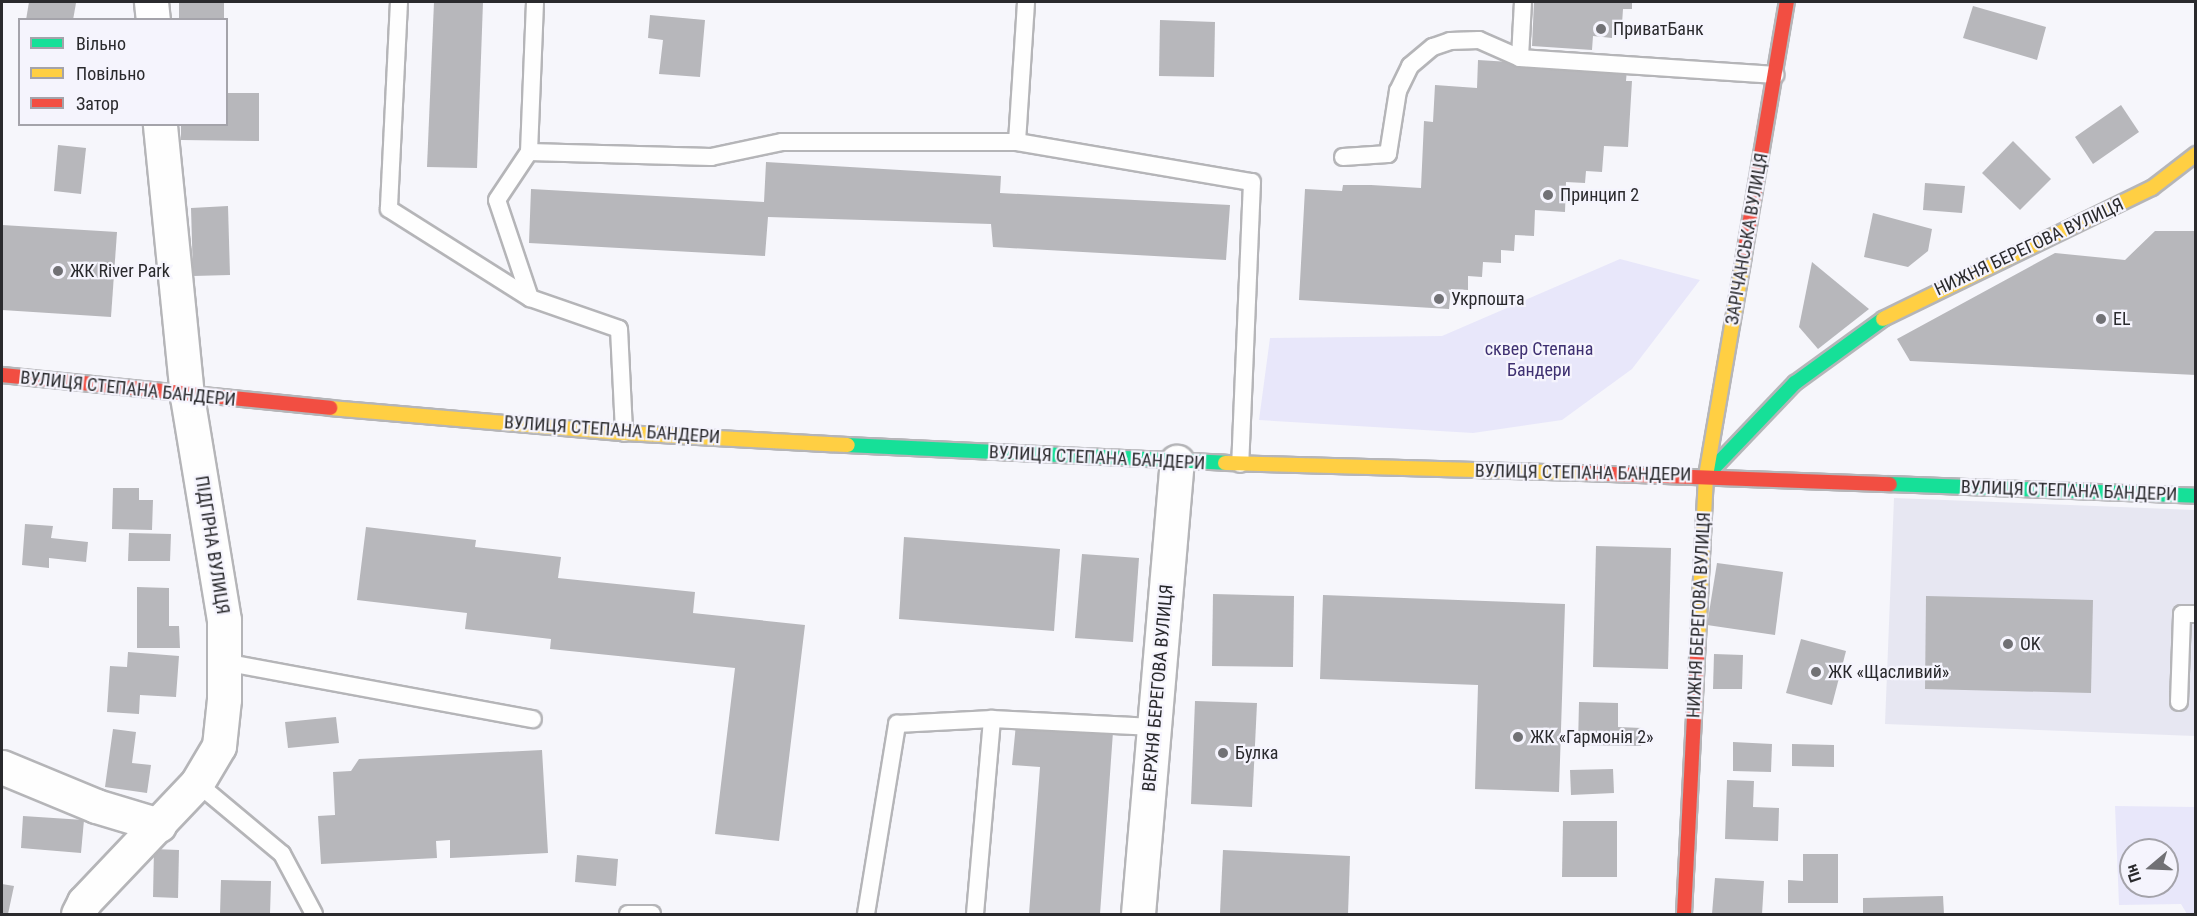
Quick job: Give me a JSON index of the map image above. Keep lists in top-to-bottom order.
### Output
{
  "streets": {
    "main road": ["ЗАРІЧАНСЬКА ВУЛИЦЯ", "НИЖНЯ БЕРЕГОВА ВУЛИЦЯ", "ВУЛИЦЯ СТЕПАНА БАНДЕРИ"],
    "street": ["ПІДГІРНА ВУЛИЦЯ", "ВЕРХНЯ БЕРЕГОВА ВУЛИЦЯ"]
  },
  "crossings": [
    ["ЗАРІЧАНСЬКА ВУЛИЦЯ", "НИЖНЯ БЕРЕГОВА ВУЛИЦЯ"],
    ["ЗАРІЧАНСЬКА ВУЛИЦЯ", "ВУЛИЦЯ СТЕПАНА БАНДЕРИ"],
    ["НИЖНЯ БЕРЕГОВА ВУЛИЦЯ", "ВУЛИЦЯ СТЕПАНА БАНДЕРИ"],
    ["ВУЛИЦЯ СТЕПАНА БАНДЕРИ", "ПІДГІРНА ВУЛИЦЯ"],
    ["ВУЛИЦЯ СТЕПАНА БАНДЕРИ", "ВЕРХНЯ БЕРЕГОВА ВУЛИЦЯ"]
  ],
  "parks": ["сквер Степана Бандери"],
  "places": [
    "ПриватБанк",
    "Принцип 2",
    "ЖК River Park",
    "Укрпошта",
    "EL",
    "OK",
    "ЖК «Щасливий»",
    "ЖК «Гармонія 2»",
    "Булка"
  ],
  "legend": ["Вільно", "Повільно", "Затор"],
  "north": "left"
}
